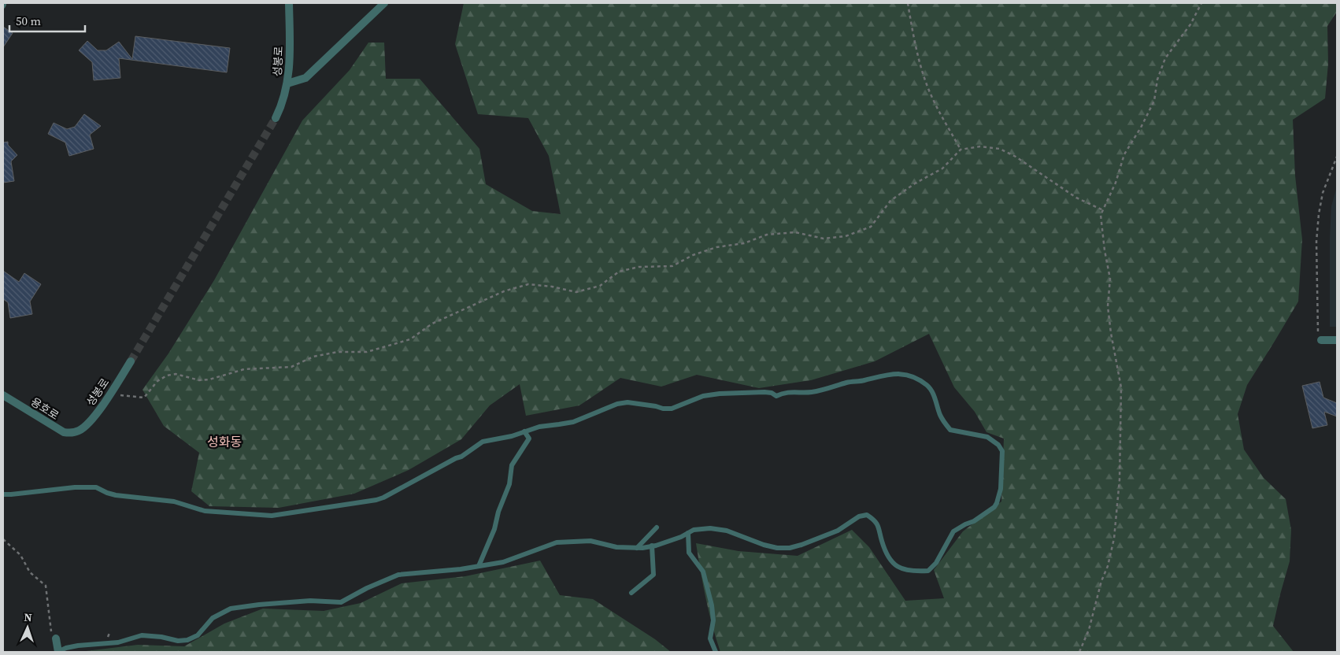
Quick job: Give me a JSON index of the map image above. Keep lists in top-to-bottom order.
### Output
{
  "streets": {
    "street": ["성봉로", "용호로"]
  },
  "crossings": [
    ["성봉로", "용호로"]
  ],
  "districts": ["성화동"],
  "scale_bar": "50 m",
  "north": "top"
}
